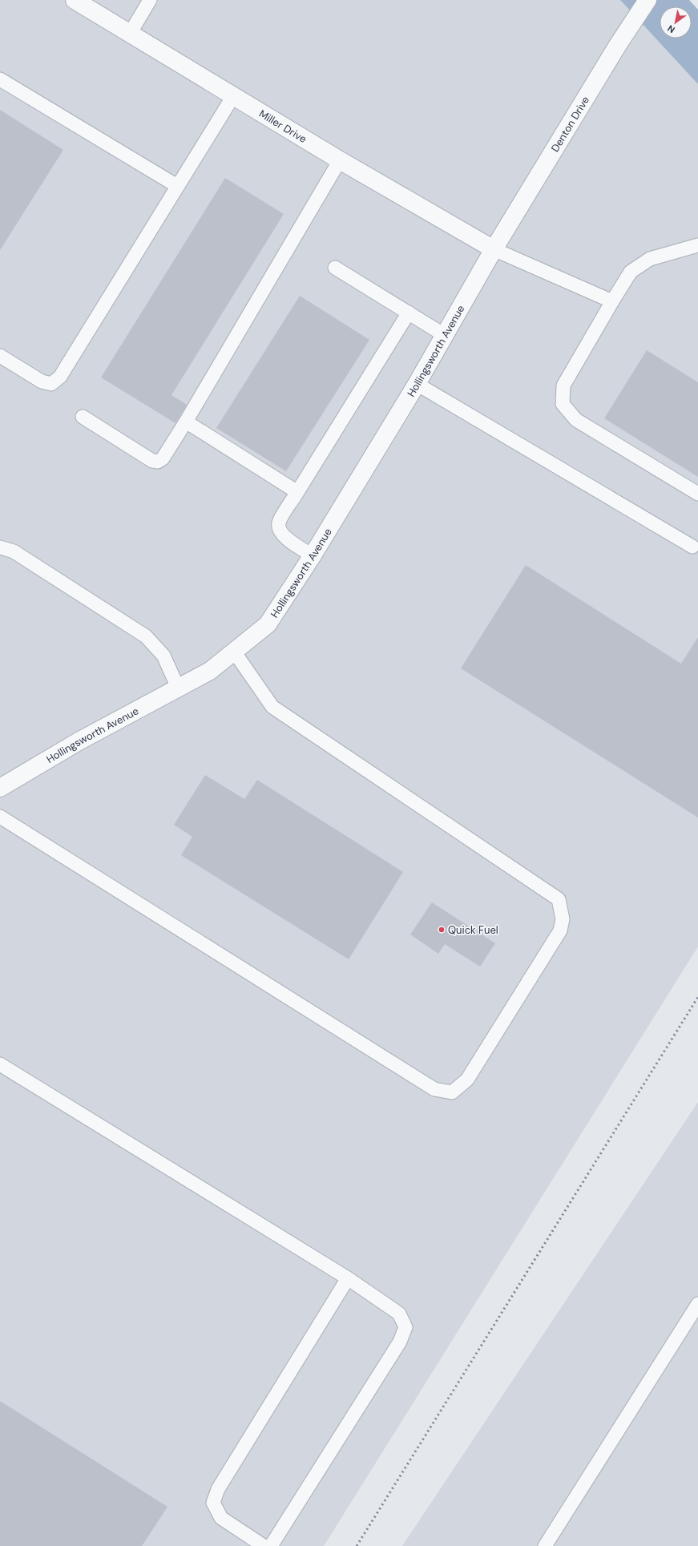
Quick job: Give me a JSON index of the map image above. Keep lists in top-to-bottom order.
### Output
{
  "streets": {
    "street": ["Denton Drive", "Miller Drive", "Hollingsworth Avenue"]
  },
  "crossings": [
    ["Denton Drive", "Miller Drive"],
    ["Denton Drive", "Hollingsworth Avenue"],
    ["Miller Drive", "Hollingsworth Avenue"]
  ],
  "places": ["Quick Fuel"],
  "north": "bottom left"
}
